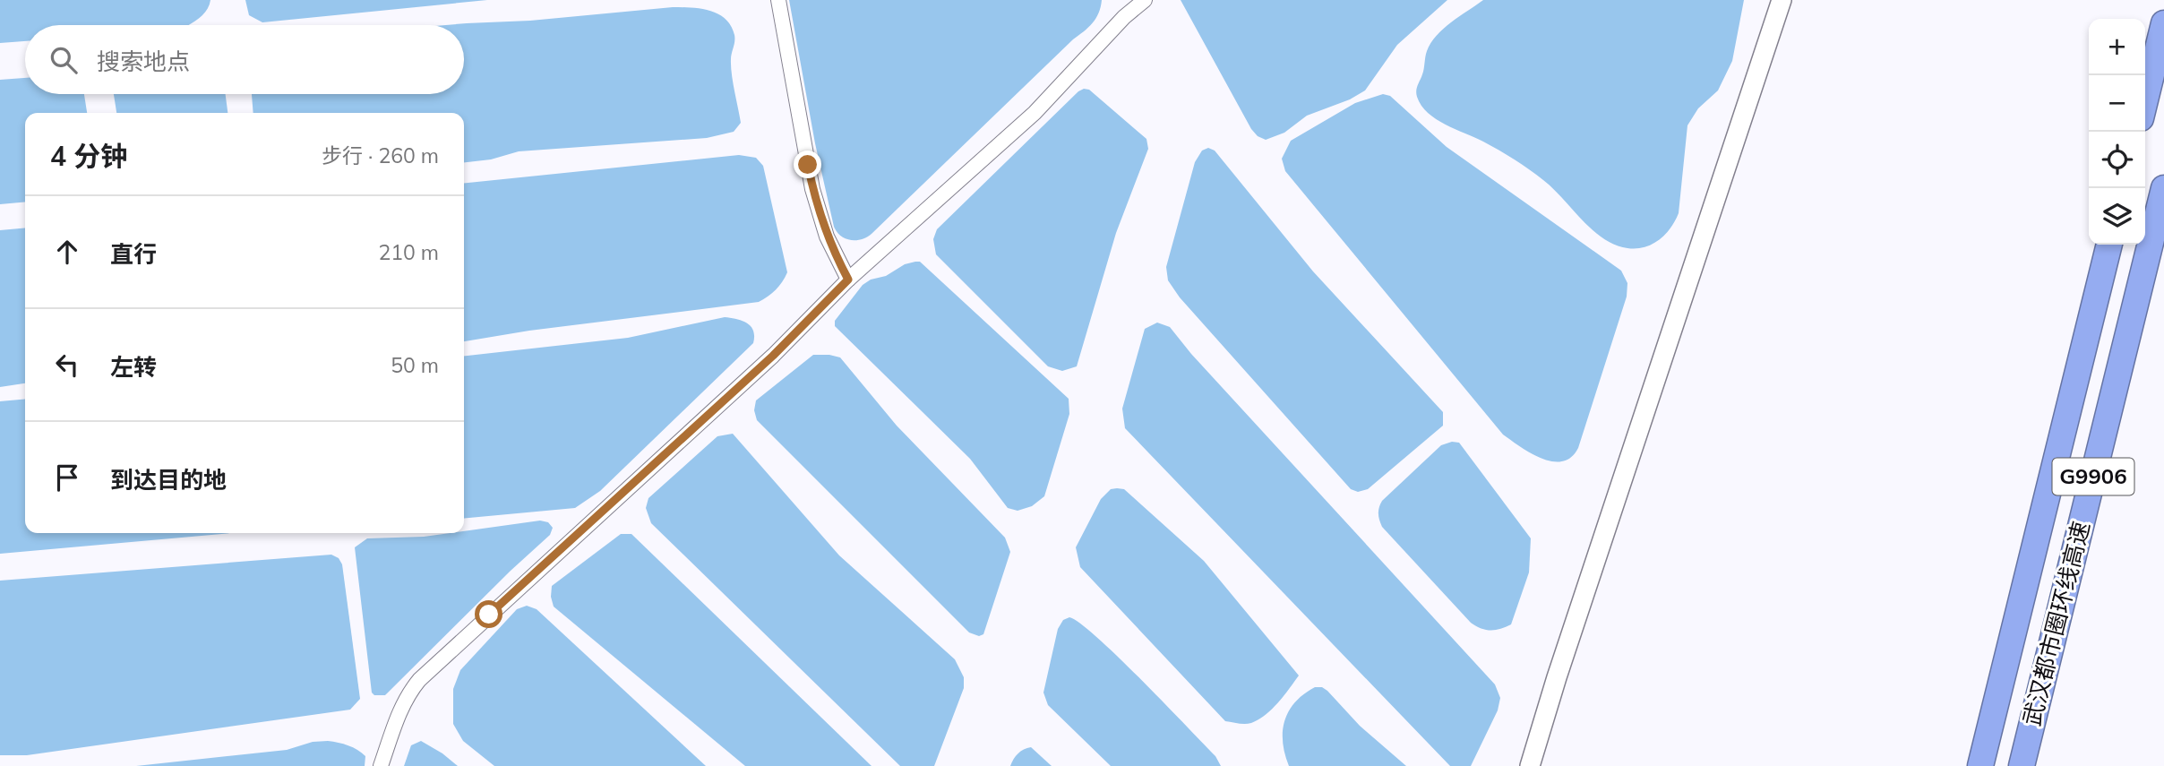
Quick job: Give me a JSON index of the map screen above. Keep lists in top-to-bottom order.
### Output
{
  "streets": {
    "highway": ["G9906", "武汉都市圈环线高速"]
  },
  "page": {
    "map_buttons": ["+", "−"],
    "search": "搜索地点",
    "heading": ["4 分钟", "步行 · 260 m"],
    "list": [
      ["直行", "210 m"],
      ["左转", "50 m"],
      "到达目的地"
    ]
  }
}
